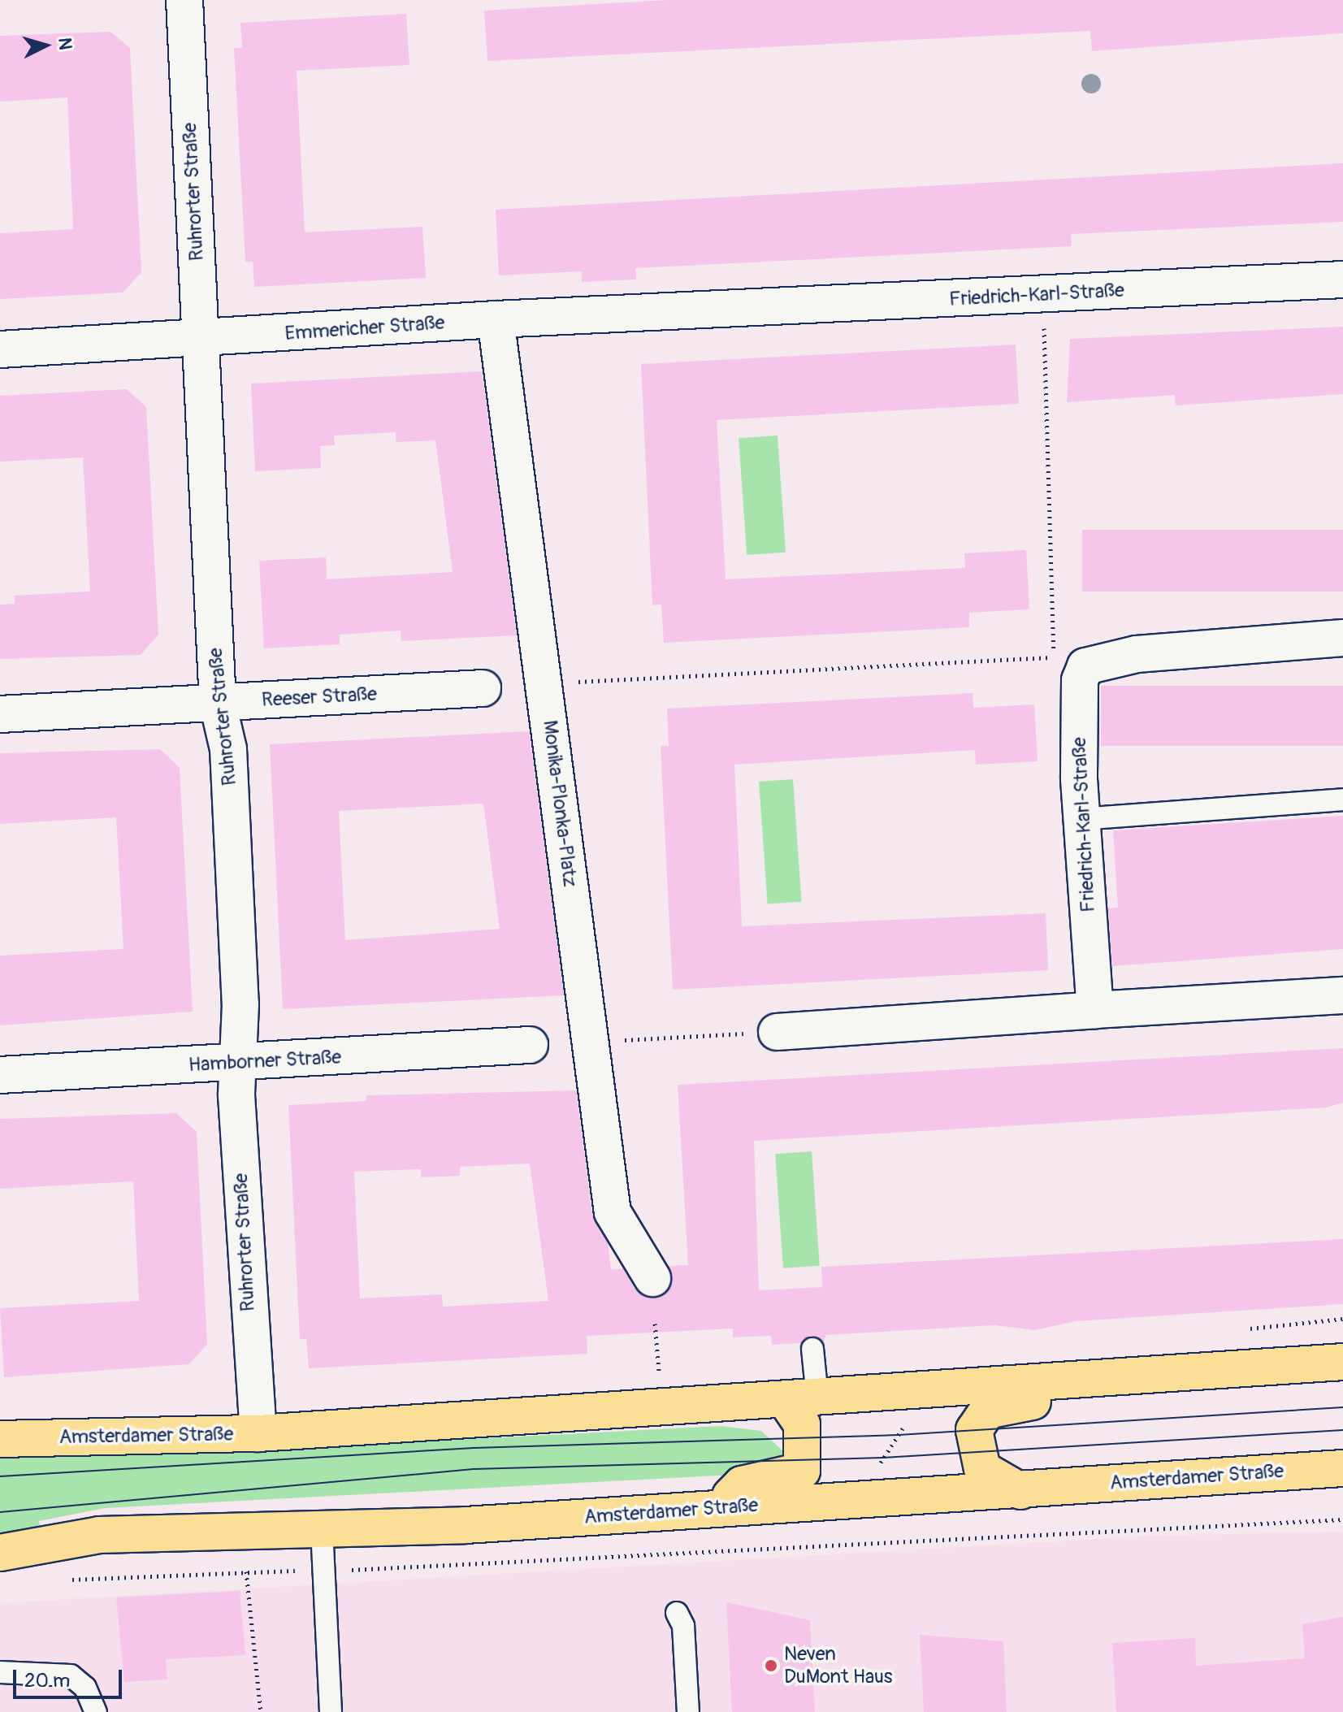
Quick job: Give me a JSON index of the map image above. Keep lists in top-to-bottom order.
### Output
{
  "streets": {
    "main road": ["Amsterdamer Straße"],
    "street": [
      "Ruhrorter Straße",
      "Friedrich-Karl-Straße",
      "Emmericher Straße",
      "Reeser Straße",
      "Monika-Plonka-Platz",
      "Hamborner Straße"
    ]
  },
  "crossings": [
    ["Ruhrorter Straße", "Emmericher Straße"],
    ["Ruhrorter Straße", "Reeser Straße"],
    ["Ruhrorter Straße", "Hamborner Straße"],
    ["Ruhrorter Straße", "Amsterdamer Straße"],
    ["Friedrich-Karl-Straße", "Emmericher Straße"],
    ["Emmericher Straße", "Monika-Plonka-Platz"]
  ],
  "places": ["Neven DuMont Haus"],
  "scale_bar": "20 m",
  "north": "right"
}
